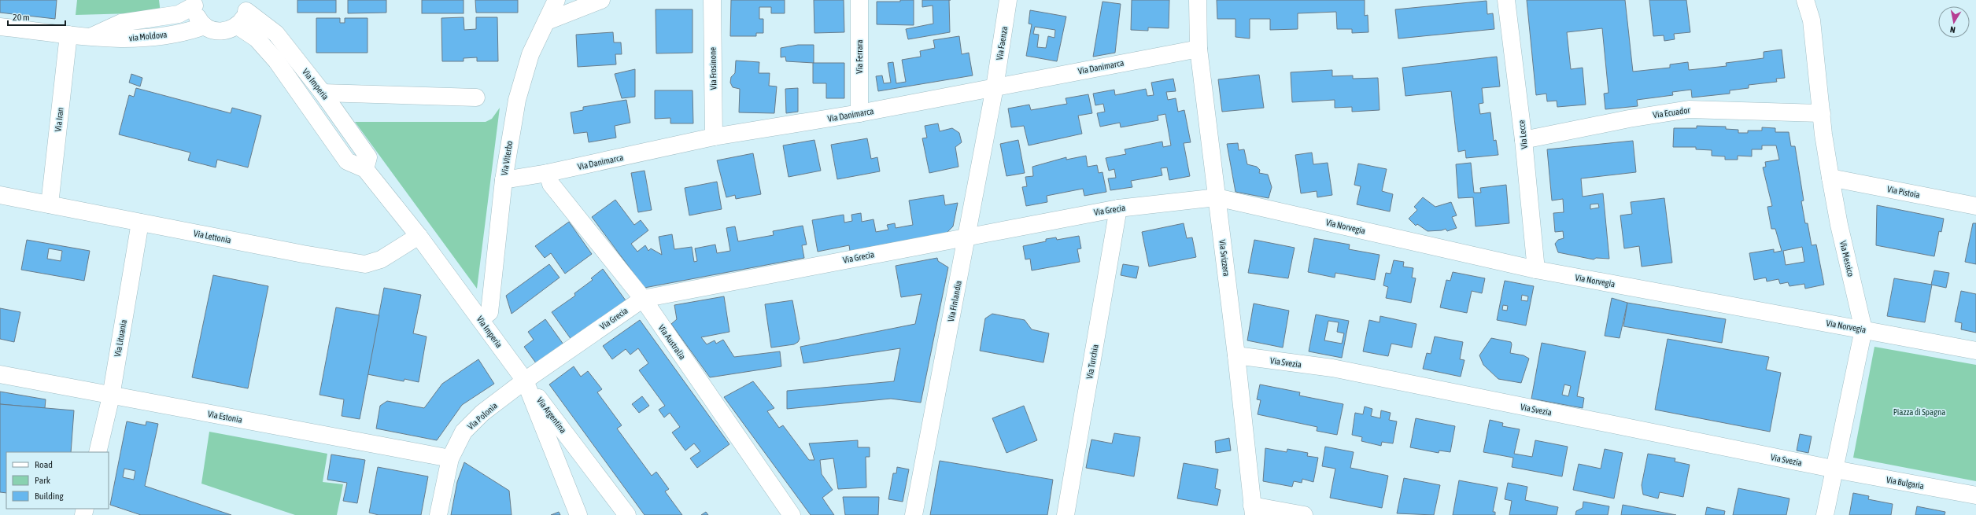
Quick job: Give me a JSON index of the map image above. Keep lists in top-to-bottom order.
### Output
{
  "streets": {
    "street": [
      "via Moldova",
      "Via Faenza",
      "Via Ferrara",
      "Via Danimarca",
      "Via Frosinone",
      "Via Imperia",
      "Via Ecuador",
      "Via Iran",
      "Via Lecce",
      "Via Viterbo",
      "Via Pistoia",
      "Via Grecia",
      "Via Norvegia",
      "Via Lettonia",
      "Via Svizzera",
      "Via Messico",
      "Via Finlandia",
      "Via Lituania",
      "Via Australia",
      "Via Turchia",
      "Via Svezia",
      "Via Argentina",
      "Via Polonia",
      "Via Estonia",
      "Via Bulgaria"
    ]
  },
  "crossings": [
    ["via Moldova", "Via Iran"],
    ["Via Faenza", "Via Danimarca"],
    ["Via Faenza", "Via Finlandia"],
    ["Via Ferrara", "Via Danimarca"],
    ["Via Danimarca", "Via Frosinone"],
    ["Via Danimarca", "Via Viterbo"],
    ["Via Danimarca", "Via Svizzera"],
    ["Via Danimarca", "Via Finlandia"],
    ["Via Danimarca", "Via Australia"],
    ["Via Imperia", "Via Viterbo"],
    ["Via Imperia", "Via Grecia"],
    ["Via Imperia", "Via Lettonia"],
    ["Via Imperia", "Via Argentina"],
    ["Via Imperia", "Via Polonia"],
    ["Via Ecuador", "Via Lecce"],
    ["Via Ecuador", "Via Messico"],
    ["Via Iran", "Via Lettonia"],
    ["Via Lecce", "Via Norvegia"],
    ["Via Pistoia", "Via Messico"],
    ["Via Grecia", "Via Norvegia"],
    ["Via Grecia", "Via Svizzera"],
    ["Via Grecia", "Via Finlandia"],
    ["Via Grecia", "Via Australia"],
    ["Via Grecia", "Via Turchia"],
    ["Via Grecia", "Via Argentina"],
    ["Via Grecia", "Via Polonia"],
    ["Via Norvegia", "Via Svizzera"],
    ["Via Norvegia", "Via Messico"],
    ["Via Lettonia", "Via Lituania"],
    ["Via Svizzera", "Via Svezia"],
    ["Via Messico", "Via Svezia"],
    ["Via Messico", "Via Bulgaria"],
    ["Via Lituania", "Via Estonia"],
    ["Via Svezia", "Via Bulgaria"],
    ["Via Argentina", "Via Polonia"],
    ["Via Polonia", "Via Estonia"]
  ],
  "parks": ["Piazza di Spagna"],
  "legend": ["Road", "Park", "Building"],
  "scale_bar": "20 m",
  "north": "bottom"
}
